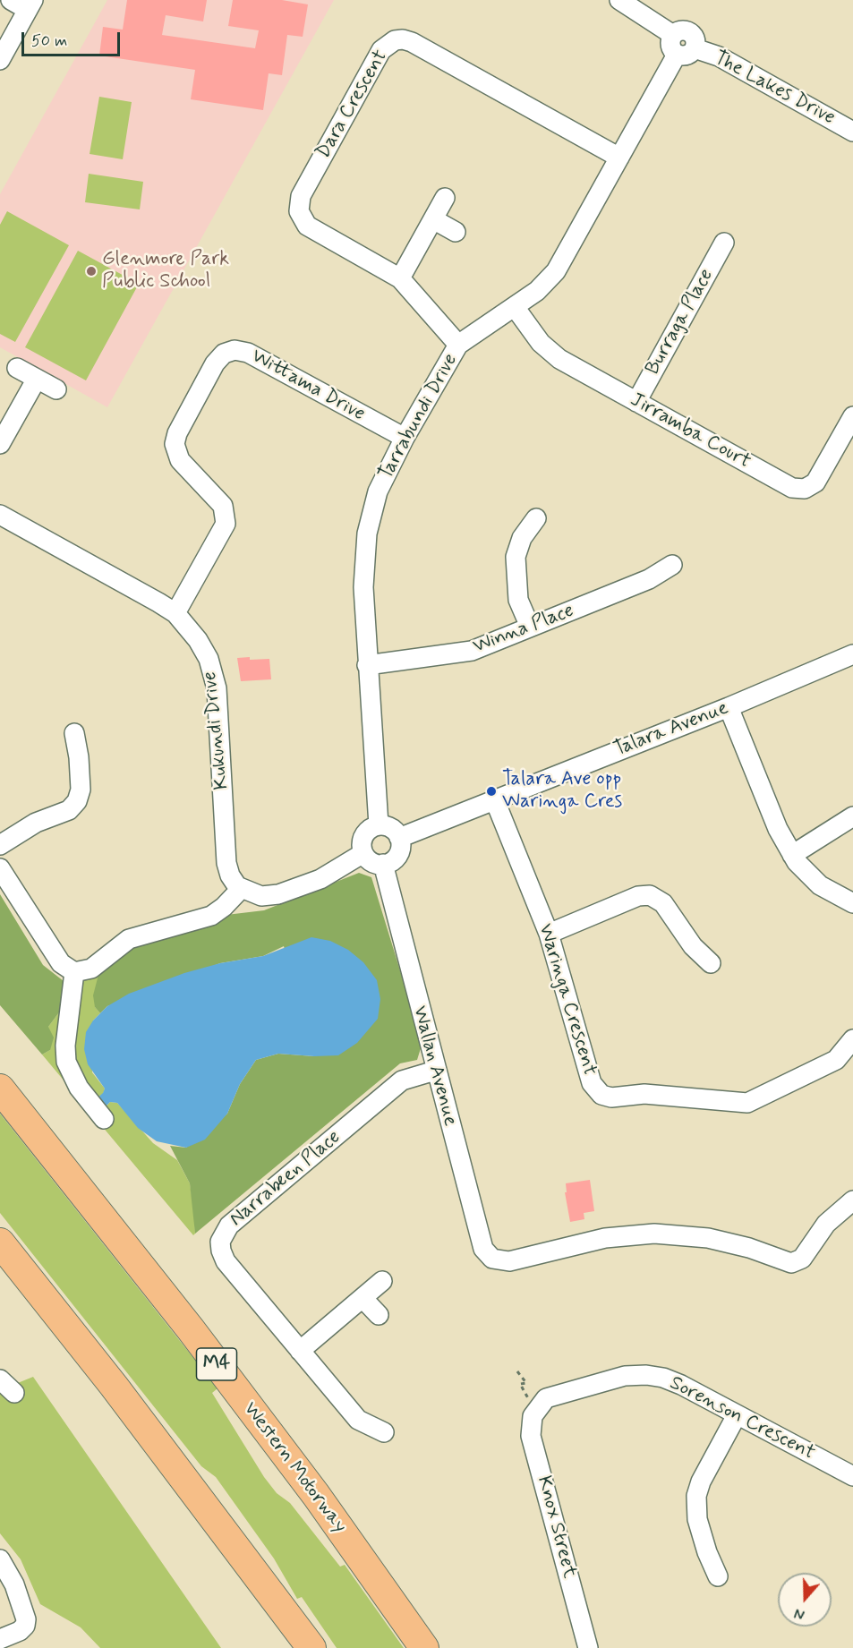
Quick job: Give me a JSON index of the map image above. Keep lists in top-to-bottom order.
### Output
{
  "streets": {
    "highway": ["M4", "Western Motorway"],
    "street": [
      "The Lakes Drive",
      "Dara Crescent",
      "Burraga Place",
      "Wittama Drive",
      "Tarrabundi Drive",
      "Jirramba Court",
      "Winna Place",
      "Talara Avenue",
      "Kukundi Drive",
      "Waringa Crescent",
      "Wallan Avenue",
      "Narrabeen Place",
      "Sorenson Crescent",
      "Knox Street"
    ]
  },
  "crossings": [
    ["The Lakes Drive", "Tarrabundi Drive"],
    ["Dara Crescent", "Tarrabundi Drive"],
    ["Burraga Place", "Jirramba Court"],
    ["Wittama Drive", "Tarrabundi Drive"],
    ["Wittama Drive", "Kukundi Drive"],
    ["Tarrabundi Drive", "Jirramba Court"],
    ["Tarrabundi Drive", "Winna Place"],
    ["Tarrabundi Drive", "Talara Avenue"],
    ["Tarrabundi Drive", "Wallan Avenue"],
    ["Talara Avenue", "Waringa Crescent"],
    ["Talara Avenue", "Wallan Avenue"],
    ["Wallan Avenue", "Narrabeen Place"],
    ["Sorenson Crescent", "Knox Street"]
  ],
  "places": ["Glenmore Park Public School", "Talara Ave opp Waringa Cres"],
  "scale_bar": "50 m",
  "north": "bottom"
}
